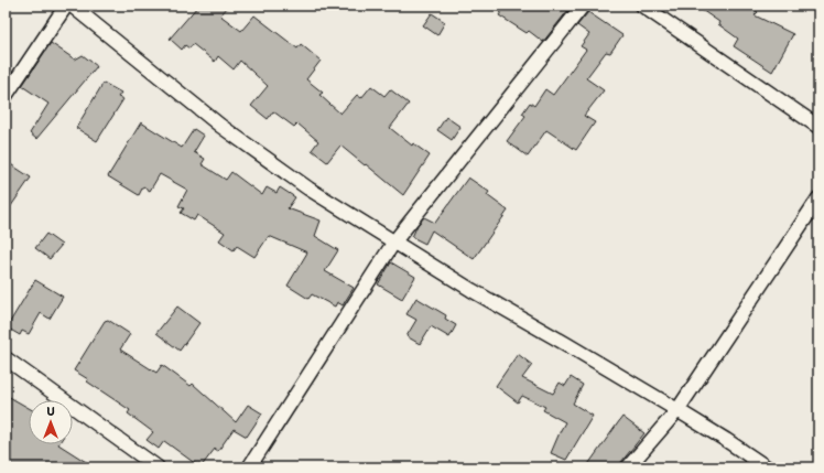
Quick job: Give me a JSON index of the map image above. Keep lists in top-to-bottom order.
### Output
{
  "north": "top"
}
